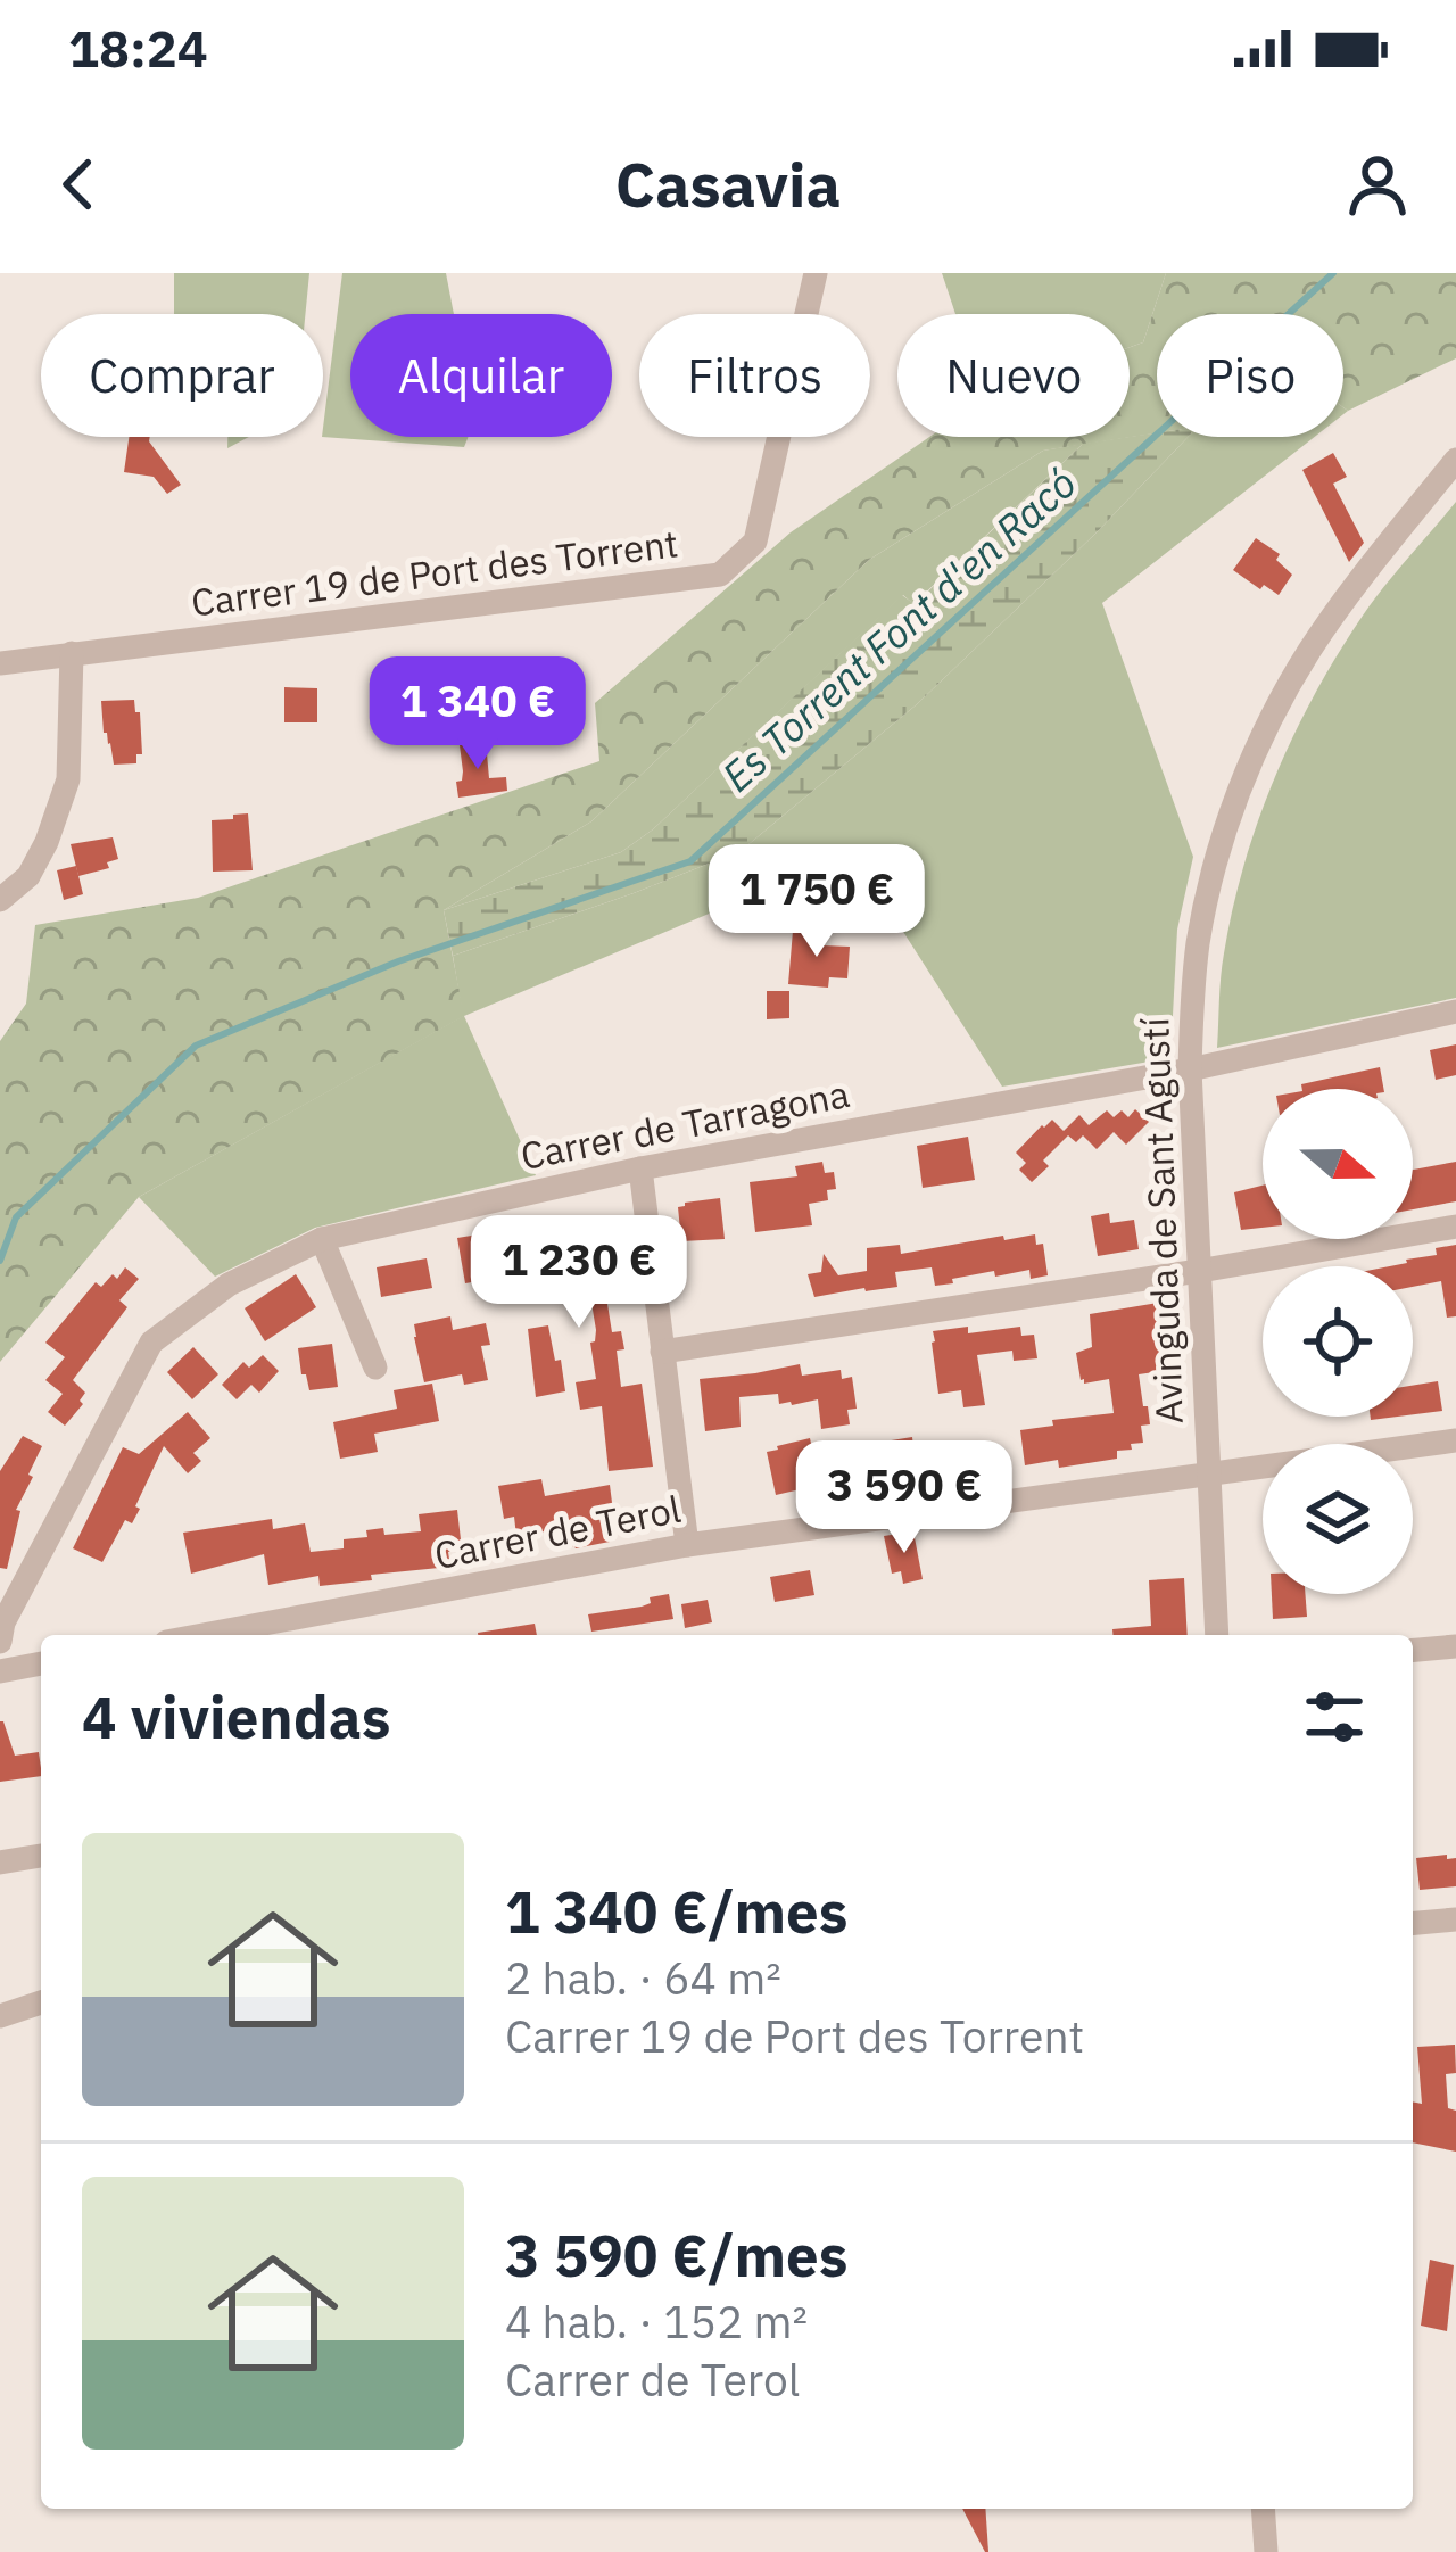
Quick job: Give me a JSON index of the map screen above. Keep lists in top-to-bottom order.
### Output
{
  "streets": {
    "street": [
      "Carrer 19 de Port des Torrent",
      "Carrer de Tarragona",
      "Avinguda de Sant Agustí",
      "Carrer de Terol"
    ]
  },
  "crossings": [
    ["Carrer de Tarragona", "Avinguda de Sant Agustí"],
    ["Avinguda de Sant Agustí", "Carrer de Terol"]
  ],
  "water": ["Es Torrent Font d'en Racó"],
  "north": "right",
  "page": {
    "status": "18:24",
    "header": "Casavia",
    "chip": [
      "Comprar",
      "Alquilar",
      "Filtros",
      "Nuevo",
      "Piso"
    ],
    "price": [
      "1 340 €",
      "1 750 €",
      "1 230 €",
      "3 590 €"
    ],
    "heading": "4 viviendas",
    "list": [
      {
        "name": "1 340 €/mes",
        "note": "2 hab. · 64 m² · Carrer 19 de Port des Torrent"
      },
      {
        "name": "3 590 €/mes",
        "note": "4 hab. · 152 m² · Carrer de Terol"
      }
    ]
  }
}
